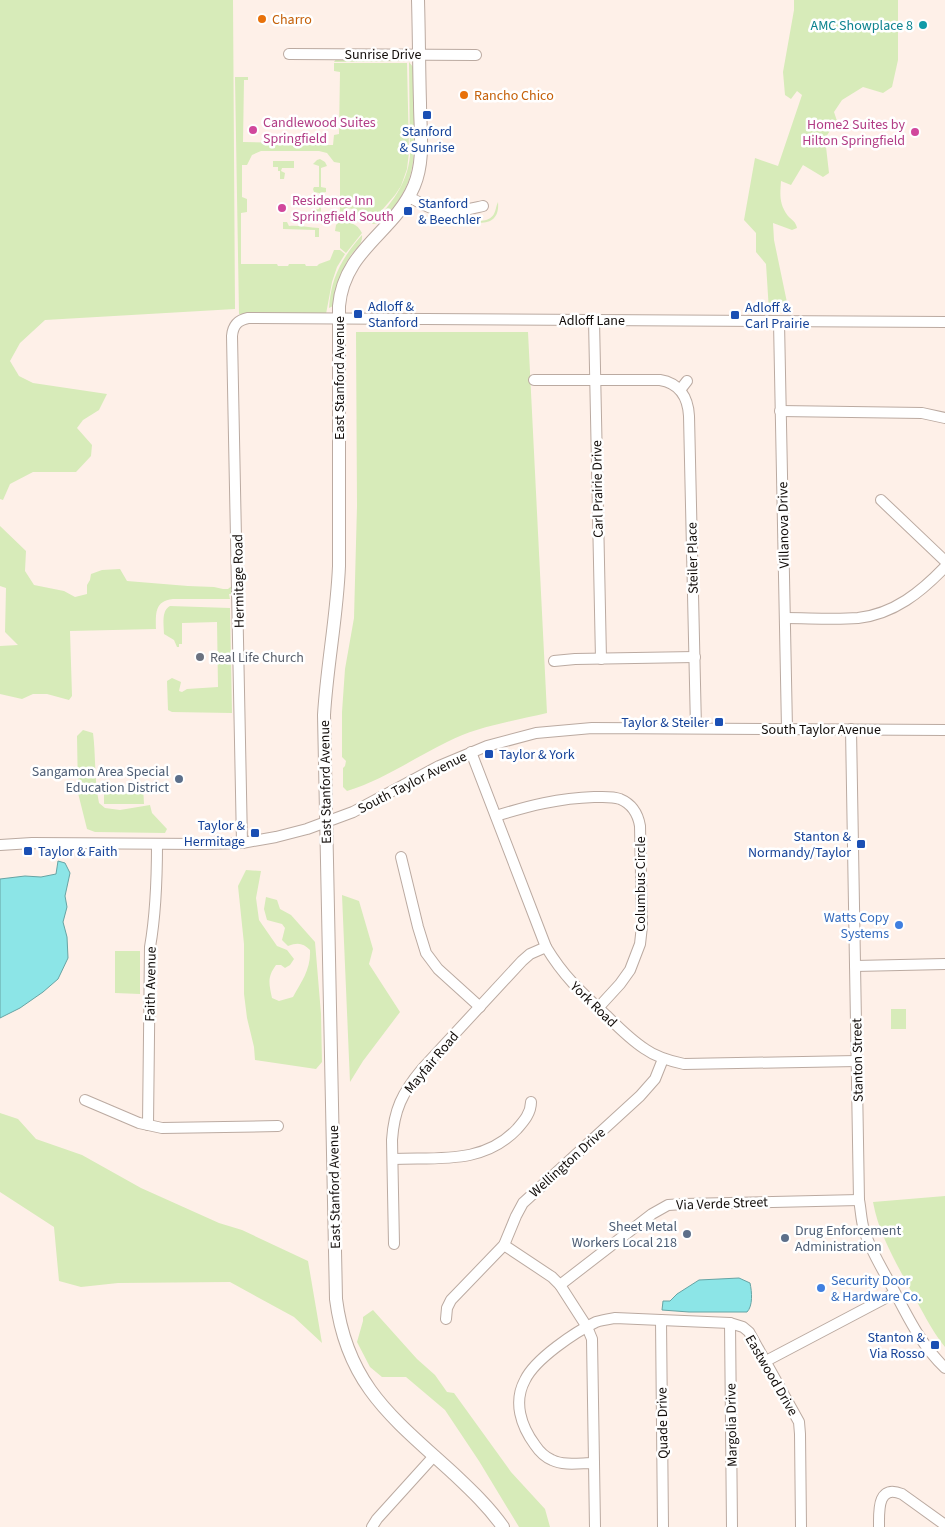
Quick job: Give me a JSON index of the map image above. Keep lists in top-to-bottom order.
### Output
{
  "streets": {
    "main road": ["East Stanford Avenue"],
    "street": [
      "Sunrise Drive",
      "Adloff Lane",
      "Carl Prairie Drive",
      "Villanova Drive",
      "Steiler Place",
      "Hermitage Road",
      "South Taylor Avenue",
      "Columbus Circle",
      "Faith Avenue",
      "York Road",
      "Stanton Street",
      "Mayfair Road",
      "Wellington Drive",
      "Via Verde Street",
      "Eastwood Drive",
      "Quade Drive",
      "Margolia Drive"
    ]
  },
  "crossings": [
    ["Sunrise Drive", "East Stanford Avenue"],
    ["Adloff Lane", "East Stanford Avenue"],
    ["Adloff Lane", "Carl Prairie Drive"],
    ["Adloff Lane", "Villanova Drive"],
    ["Adloff Lane", "Hermitage Road"],
    ["East Stanford Avenue", "South Taylor Avenue"],
    ["Villanova Drive", "South Taylor Avenue"],
    ["Steiler Place", "South Taylor Avenue"],
    ["Hermitage Road", "South Taylor Avenue"],
    ["South Taylor Avenue", "Faith Avenue"],
    ["South Taylor Avenue", "York Road"],
    ["South Taylor Avenue", "Stanton Street"],
    ["Columbus Circle", "York Road"],
    ["York Road", "Stanton Street"],
    ["York Road", "Mayfair Road"],
    ["York Road", "Wellington Drive"],
    ["Stanton Street", "Via Verde Street"],
    ["Eastwood Drive", "Margolia Drive"]
  ],
  "places": {
    "other": [
      "Charro",
      "AMC Showplace 8",
      "Rancho Chico",
      "Candlewood Suites Springfield",
      "Home2 Suites by Hilton Springfield",
      "Residence Inn Springfield South",
      "Real Life Church",
      "Sangamon Area Special Education District",
      "Watts Copy Systems",
      "Sheet Metal Workers Local 218",
      "Drug Enforcement Administration",
      "Security Door & Hardware Co."
    ],
    "transit": [
      "Stanford & Sunrise",
      "Stanford & Beechler",
      "Adloff & Stanford",
      "Adloff & Carl Prairie",
      "Taylor & Steiler",
      "Taylor & York",
      "Taylor & Hermitage",
      "Stanton & Normandy/Taylor",
      "Taylor & Faith",
      "Stanton & Via Rosso"
    ]
  }
}
